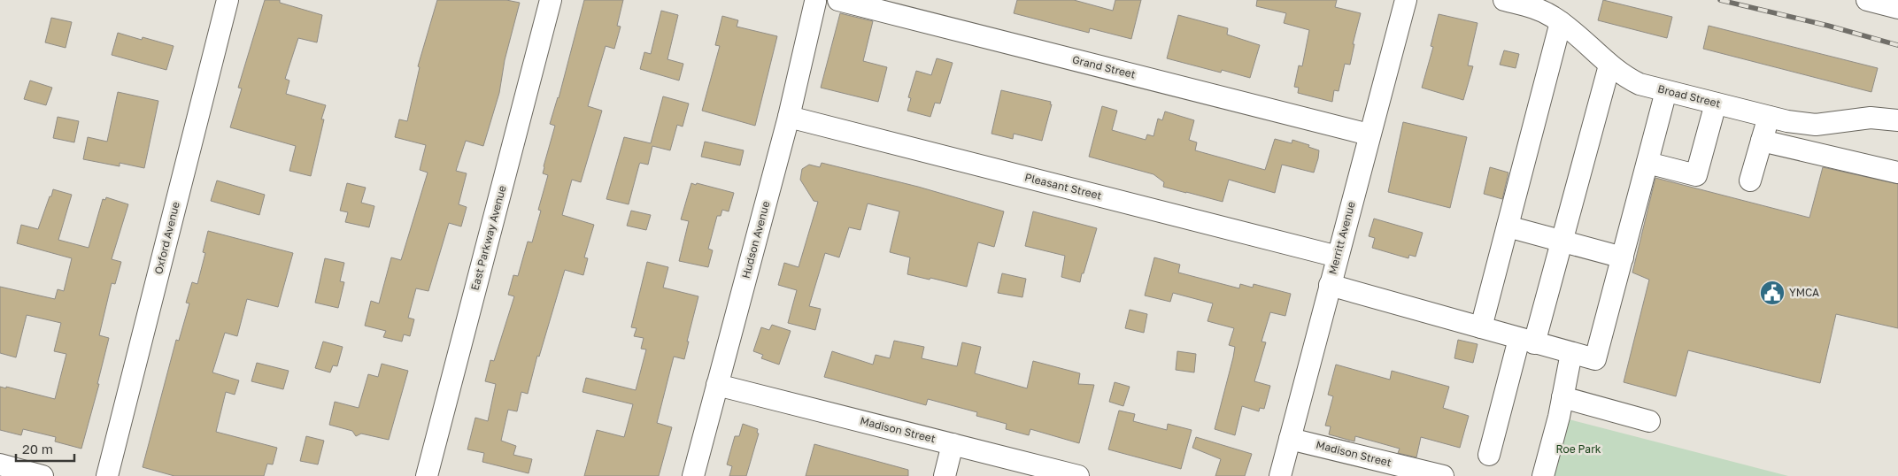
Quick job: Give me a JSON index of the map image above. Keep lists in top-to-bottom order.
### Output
{
  "streets": {
    "street": [
      "Grand Street",
      "Broad Street",
      "Pleasant Street",
      "Oxford Avenue",
      "East Parkway Avenue",
      "Merritt Avenue",
      "Hudson Avenue",
      "Madison Street"
    ]
  },
  "crossings": [
    ["Grand Street", "Merritt Avenue"],
    ["Pleasant Street", "Merritt Avenue"],
    ["Pleasant Street", "Hudson Avenue"],
    ["Merritt Avenue", "Madison Street"],
    ["Hudson Avenue", "Madison Street"]
  ],
  "parks": ["Roe Park"],
  "places": {
    "public building": ["YMCA"]
  },
  "scale_bar": "20 m"
}
